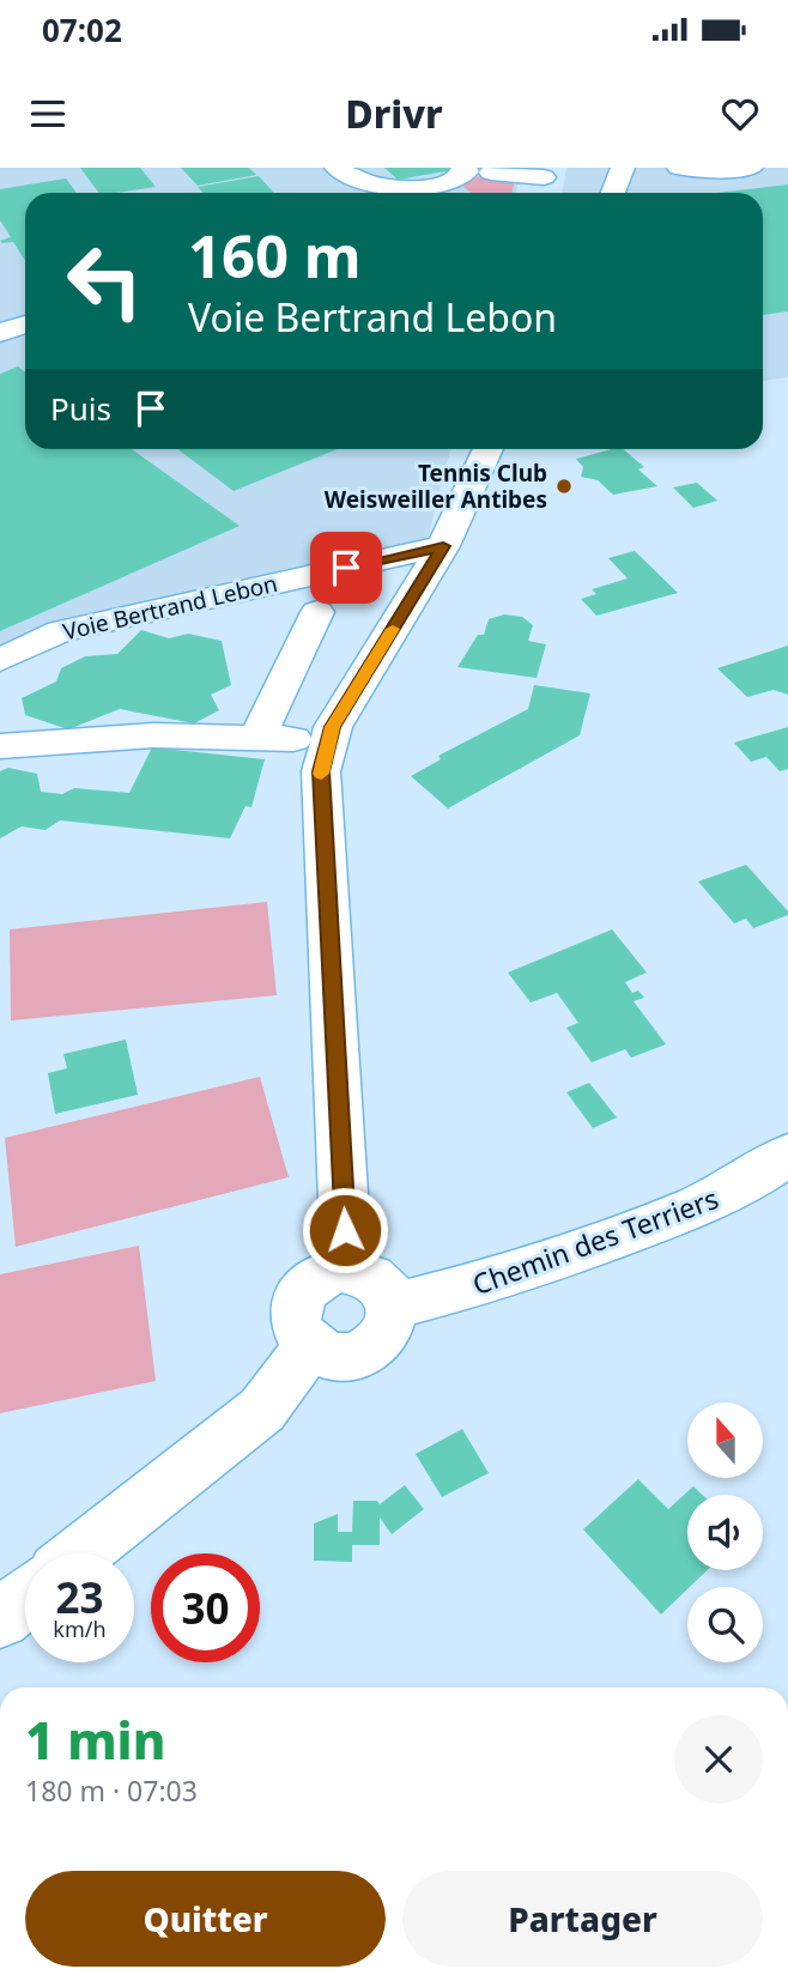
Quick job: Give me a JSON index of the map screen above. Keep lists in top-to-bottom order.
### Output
{
  "streets": {
    "street": ["Voie Bertrand Lebon", "Chemin des Terriers"]
  },
  "places": ["Tennis Club Weisweiller Antibes"],
  "north": "top",
  "page": {
    "status": "07:02",
    "header": "Drivr",
    "turn": ["160 m", "Voie Bertrand Lebon"],
    "then": "Puis",
    "speed": "23 km/h",
    "limit": "30",
    "heading": ["1 min", "180 m · 07:03"],
    "buttons": ["Quitter", "Partager"]
  }
}
